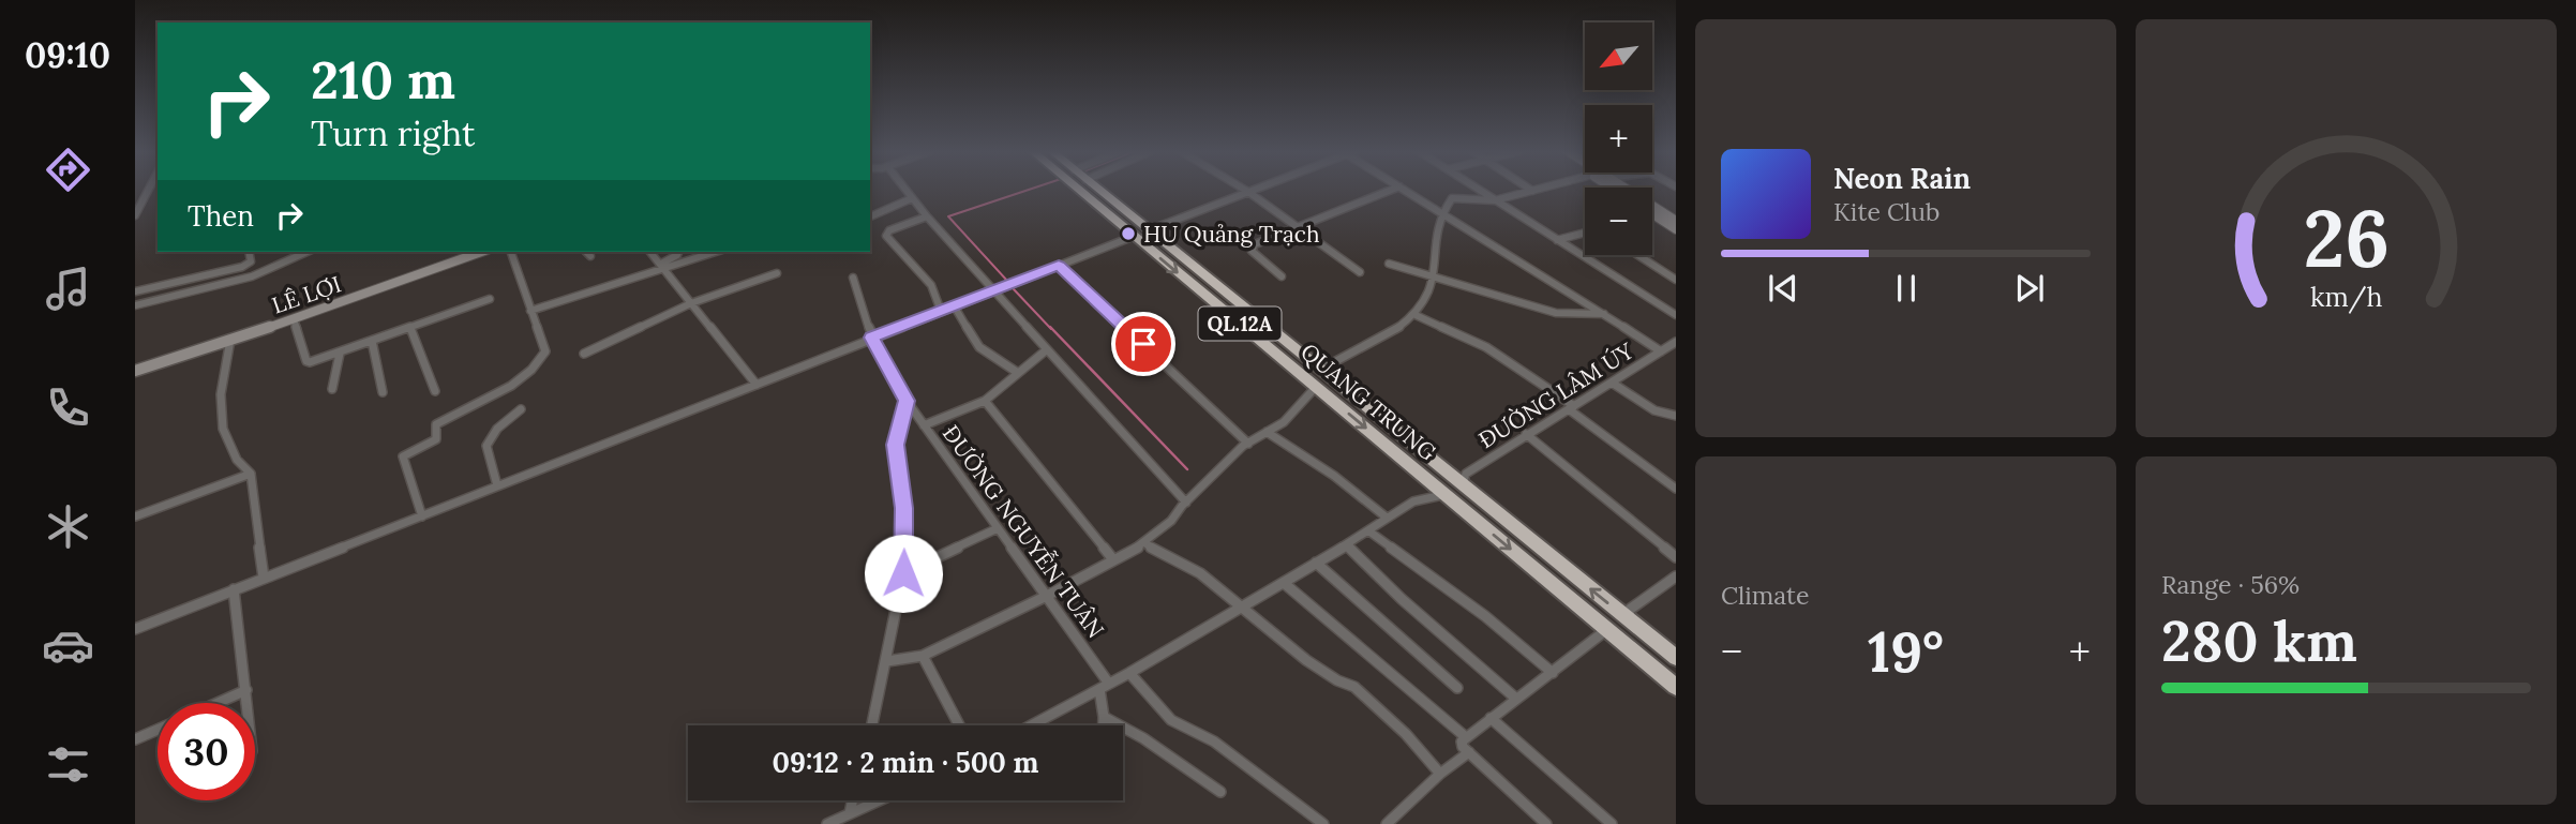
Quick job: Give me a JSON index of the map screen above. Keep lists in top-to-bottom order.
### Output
{
  "streets": {
    "highway": ["QL.12A", "QUANG TRUNG"],
    "street": ["LÊ LỢI", "ĐƯỜNG LÂM ÚY", "ĐƯỜNG NGUYỄN TUÂN"]
  },
  "crossings": [
    ["ĐƯỜNG LÂM ÚY", "QUANG TRUNG"]
  ],
  "places": ["HU Quảng Trạch"],
  "north": "bottom left",
  "page": {
    "tabs": "09:10",
    "map_buttons": ["+", "−"],
    "turn": ["210 m", "Turn right"],
    "song": ["Neon Rain", "Kite Club"],
    "then": "Then",
    "tile": [
      "Climate",
      ["Range · 56%", "280 km"]
    ],
    "heat": ["−", "19°", "+"],
    "limit": "30",
    "trip": "09:12 · 2 min · 500 m",
    "gauge": ["26", "km/h"]
  }
}
